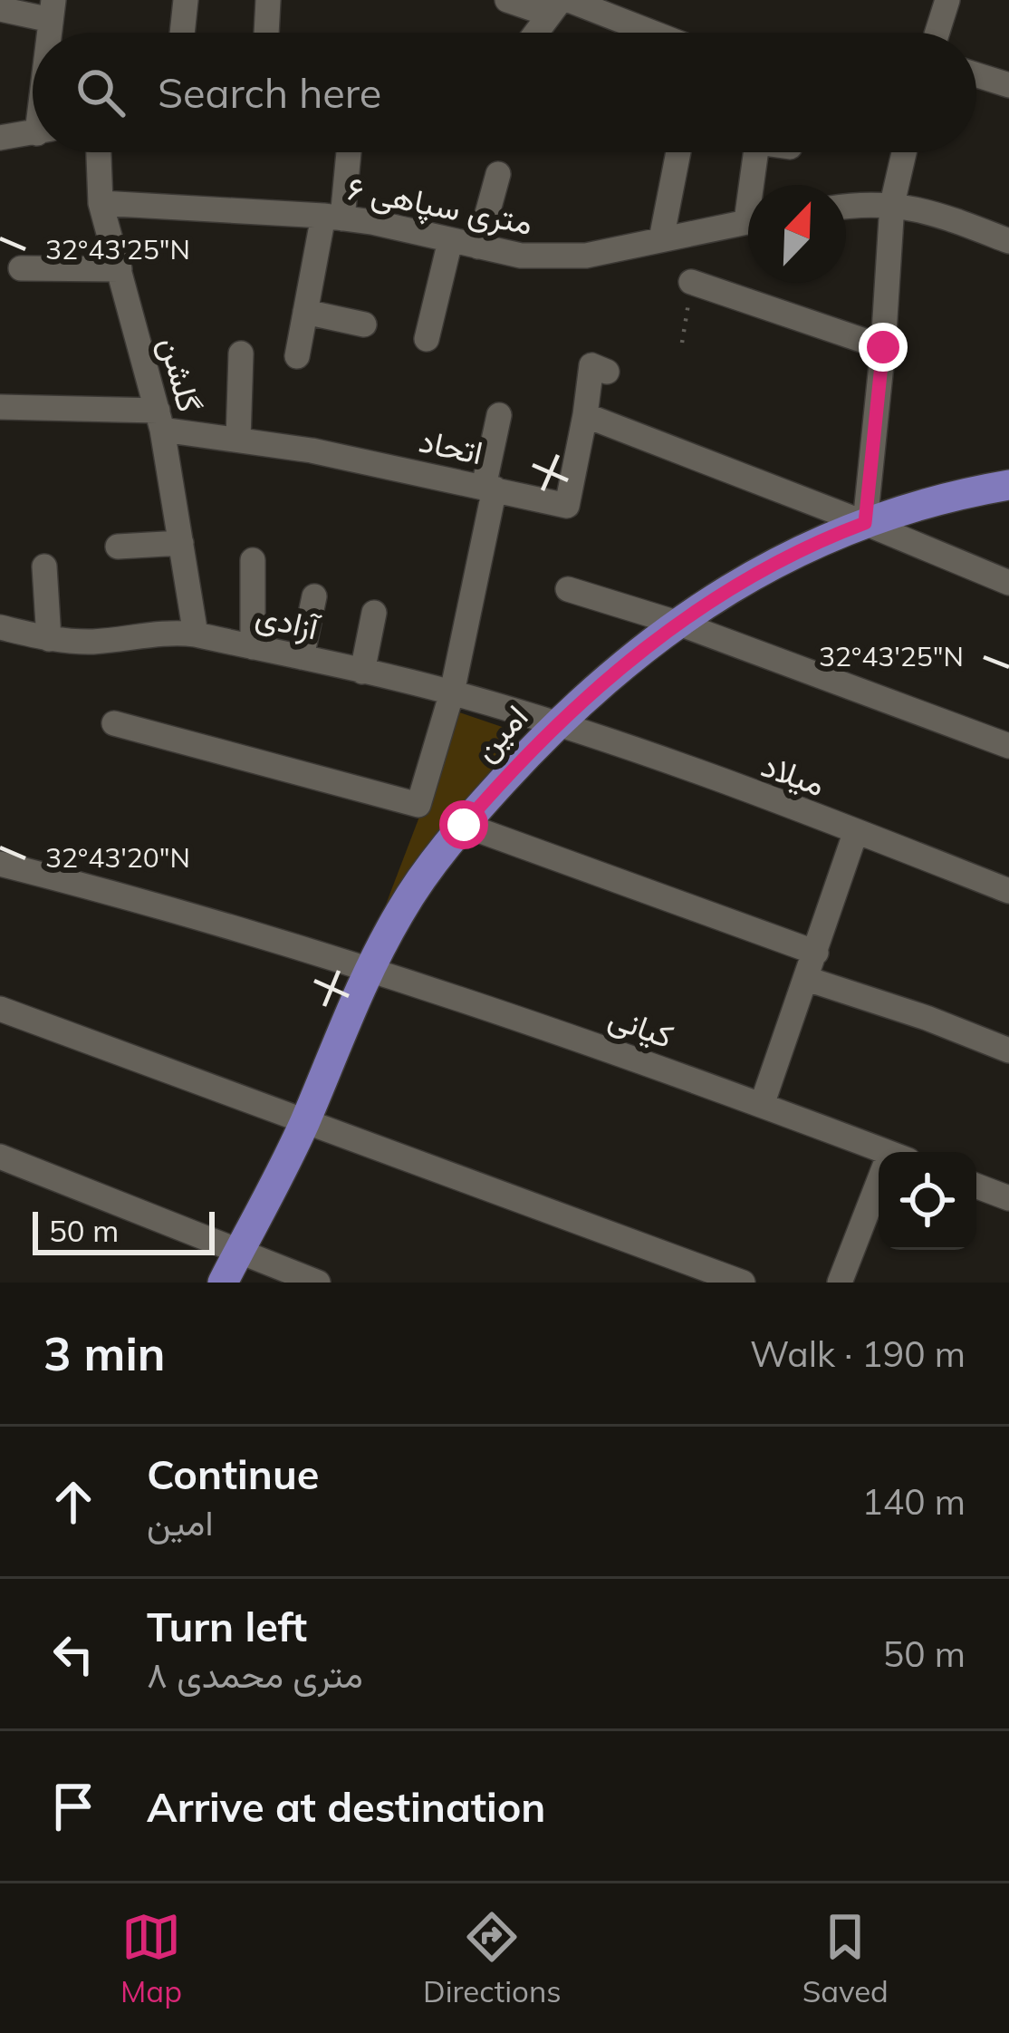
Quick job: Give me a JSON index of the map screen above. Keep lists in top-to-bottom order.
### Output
{
  "streets": {
    "main road": ["امین"],
    "street": [
      "۶ متری سپاهی",
      "گلشن",
      "اتحاد",
      "آزادی",
      "میلاد",
      "کیانی"
    ]
  },
  "crossings": [
    ["۶ متری سپاهی", "گلشن"],
    ["گلشن", "اتحاد"],
    ["گلشن", "آزادی"],
    ["آزادی", "امین"],
    ["آزادی", "میلاد"],
    ["امین", "میلاد"],
    ["امین", "کیانی"]
  ],
  "scale_bar": "50 m",
  "north": "top right",
  "page": {
    "search": "Search here",
    "scale": "50 m",
    "heading": ["3 min", "Walk · 190 m"],
    "list": [
      ["Continue", "امین", "140 m"],
      ["Turn left", "۸ متری محمدی", "50 m"],
      "Arrive at destination"
    ],
    "nav": ["Map", "Directions", "Saved"]
  },
  "coordinates": ["32°43'25\"N", "32°43'20\"N"]
}
